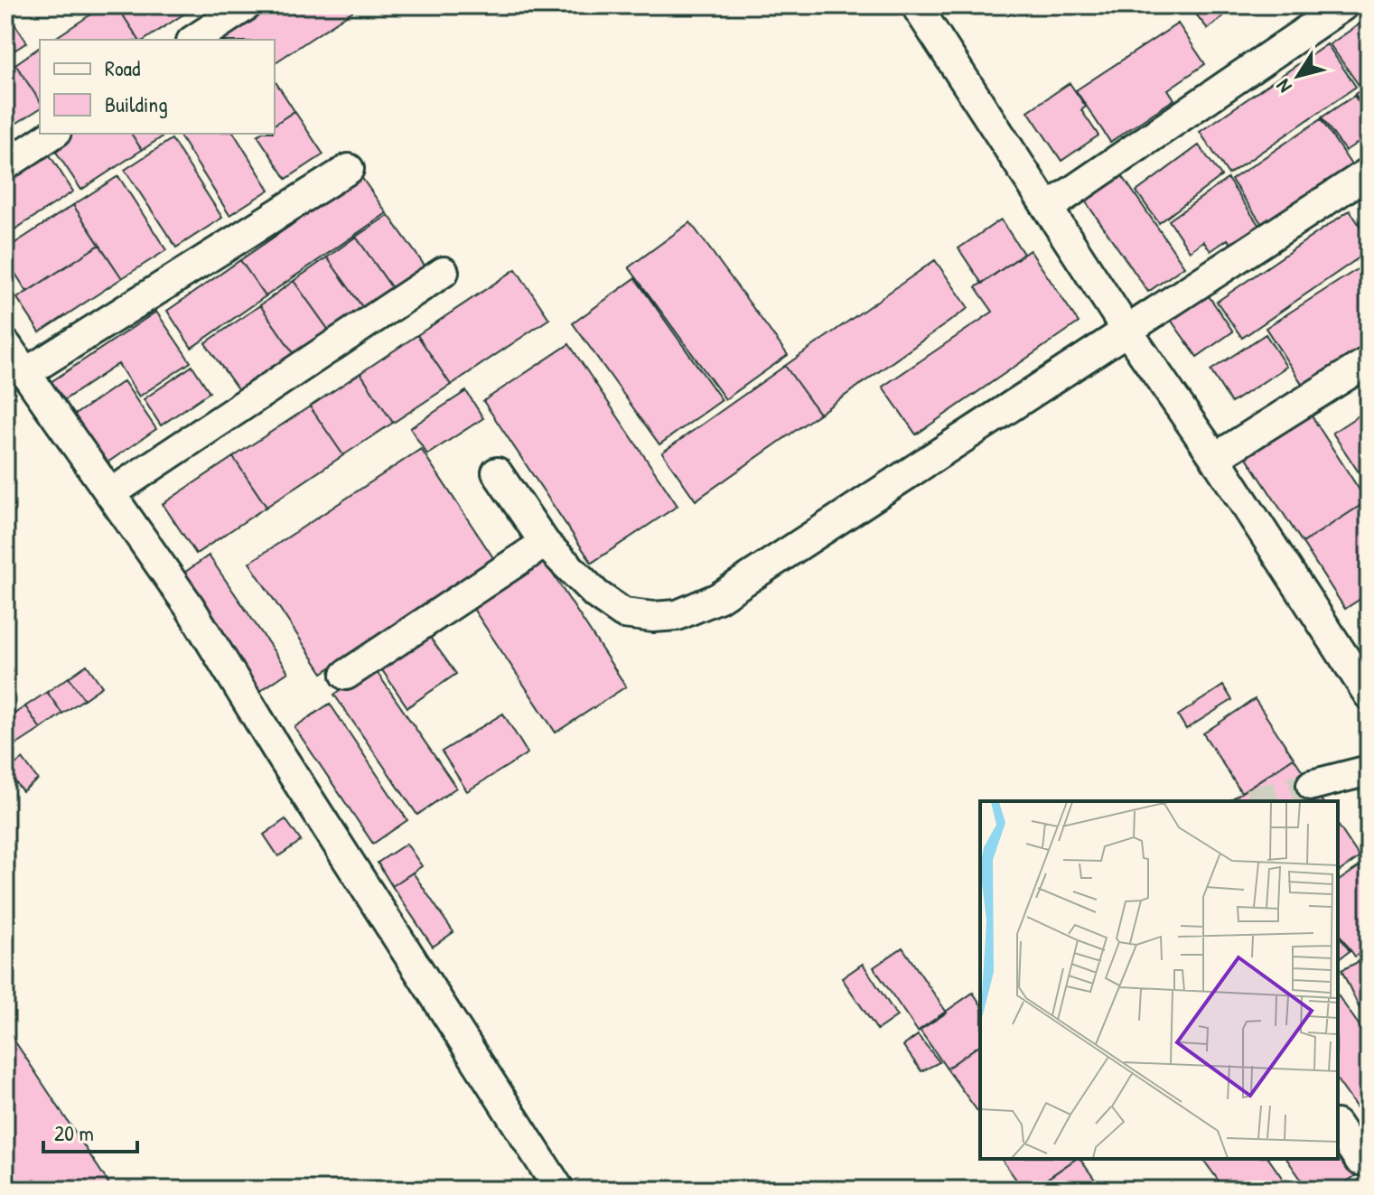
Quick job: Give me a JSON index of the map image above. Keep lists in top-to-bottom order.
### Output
{
  "legend": ["Road", "Building"],
  "scale_bar": "20 m",
  "north": "bottom left"
}
